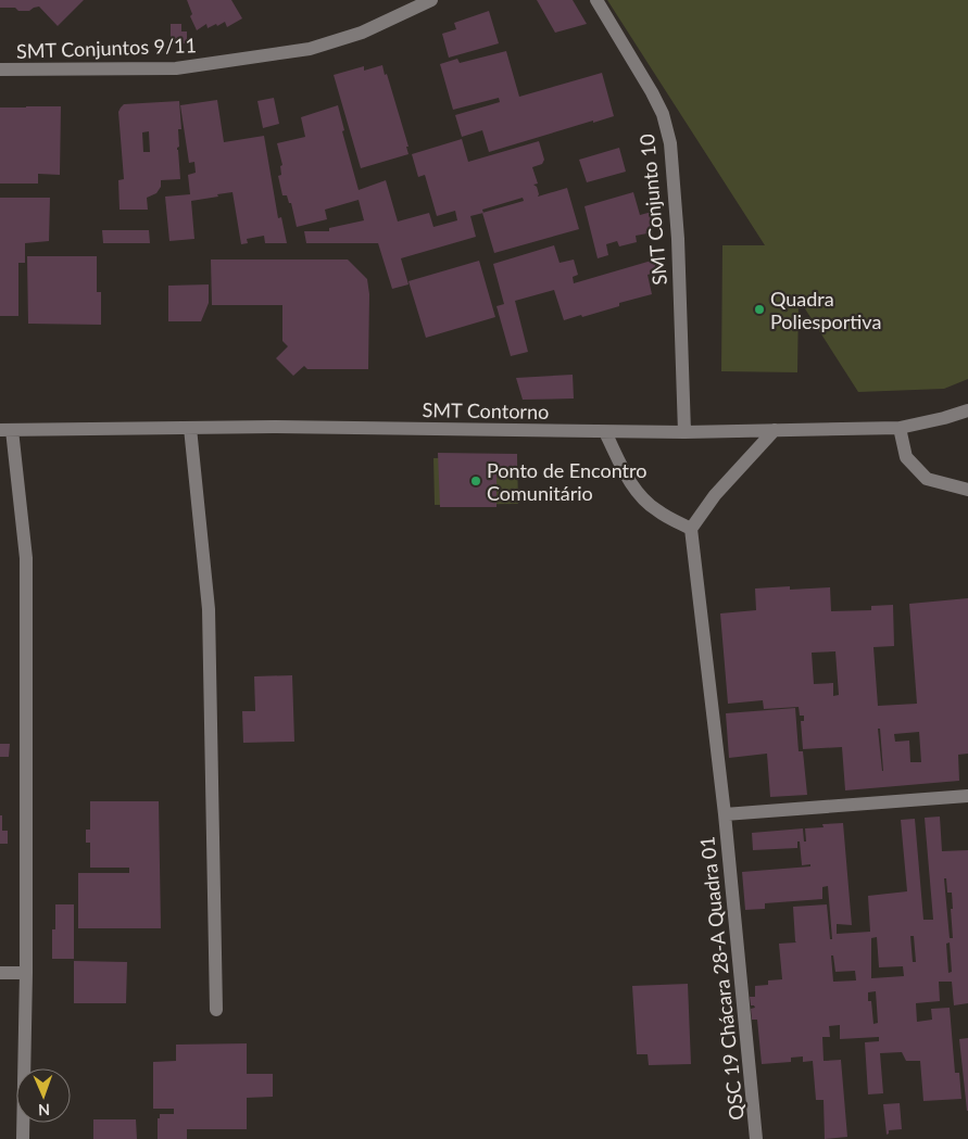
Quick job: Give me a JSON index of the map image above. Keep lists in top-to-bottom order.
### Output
{
  "streets": {
    "street": [
      "SMT Conjuntos 9/11",
      "SMT Conjunto 10",
      "SMT Contorno",
      "QSC 19 Chácara 28-A Quadra 01"
    ]
  },
  "crossings": [
    ["SMT Conjunto 10", "SMT Contorno"]
  ],
  "places": ["Quadra Poliesportiva", "Ponto de Encontro Comunitário"],
  "north": "bottom"
}
